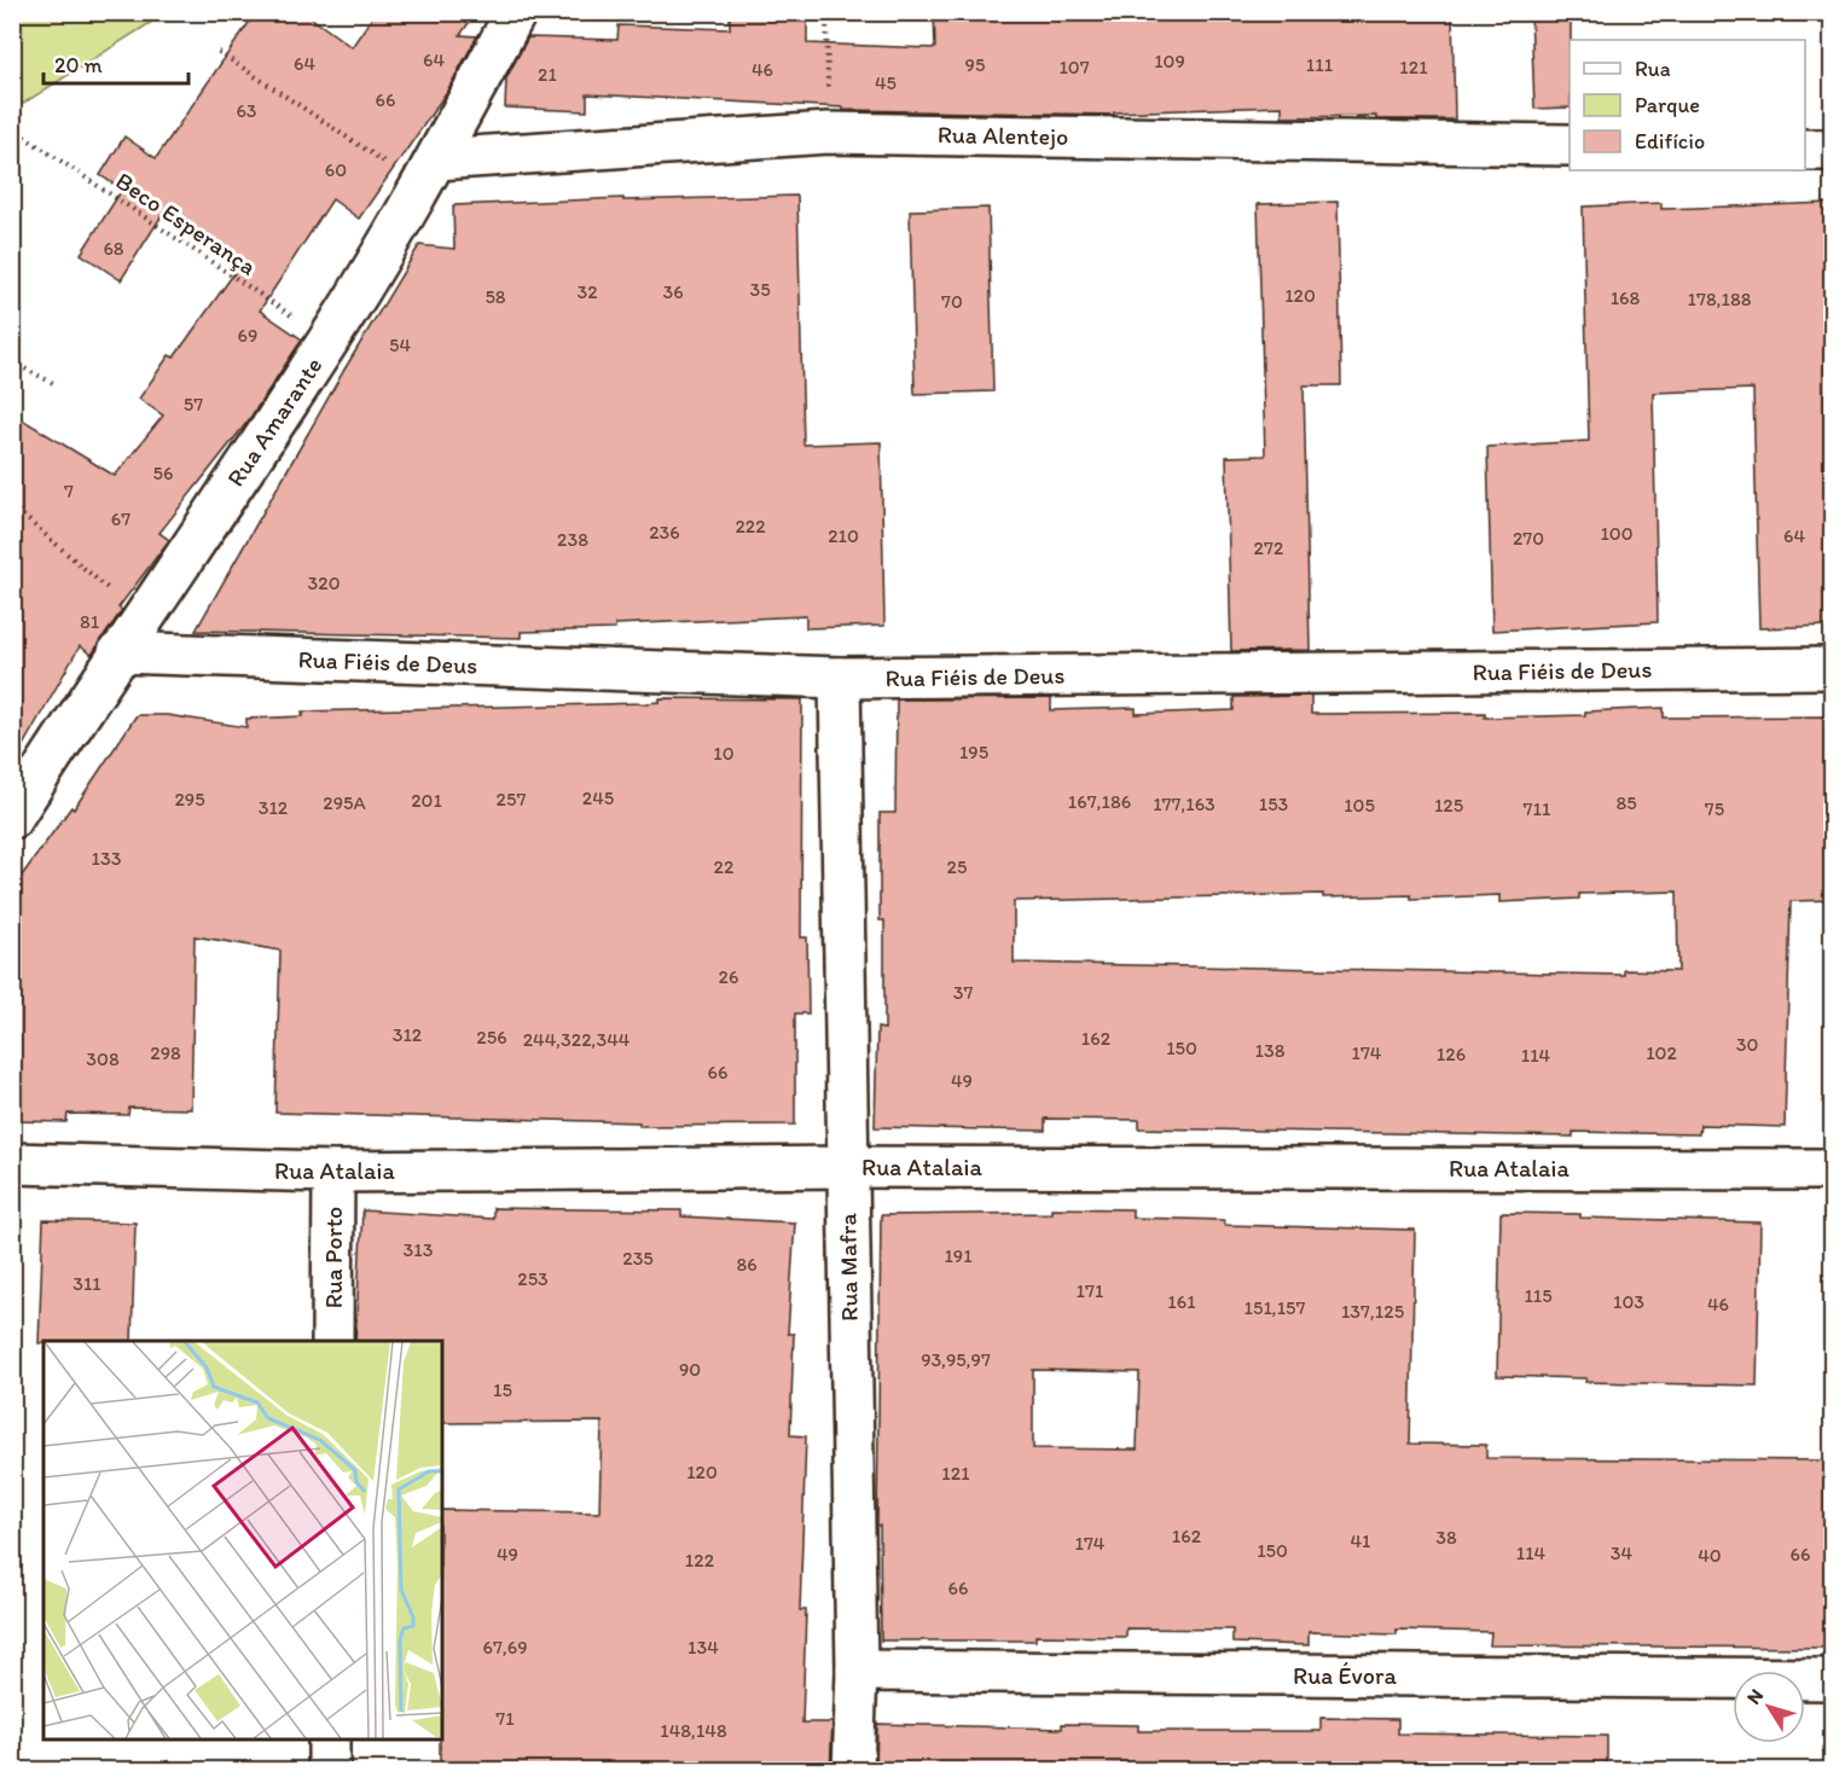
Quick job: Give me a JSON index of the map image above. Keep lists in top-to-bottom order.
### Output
{
  "streets": {
    "street": [
      "Rua Alentejo",
      "Rua Amarante",
      "Rua Fiéis de Deus",
      "Rua Atalaia",
      "Rua Porto",
      "Rua Mafra",
      "Rua Évora"
    ],
    "path": ["Beco Esperança"]
  },
  "crossings": [
    ["Rua Alentejo", "Rua Amarante"],
    ["Beco Esperança", "Rua Amarante"],
    ["Rua Amarante", "Rua Fiéis de Deus"],
    ["Rua Fiéis de Deus", "Rua Mafra"],
    ["Rua Atalaia", "Rua Porto"],
    ["Rua Atalaia", "Rua Mafra"],
    ["Rua Mafra", "Rua Évora"]
  ],
  "house_numbers": [
    "64",
    "109",
    "64",
    "95",
    "111",
    "107",
    "121",
    "46",
    "21",
    "45",
    "66",
    "63",
    "60",
    "68",
    "35",
    "32",
    "36",
    "120",
    "58",
    "168",
    "178,188",
    "70",
    "69",
    "54",
    "57",
    "56",
    "7",
    "67",
    "222",
    "236",
    "100",
    "210",
    "64",
    "270",
    "238",
    "272",
    "320",
    "81",
    "195",
    "10",
    "245",
    "295",
    "257",
    "201",
    "167,186",
    "295A",
    "85",
    "177,163",
    "153",
    "105",
    "125",
    "312",
    "711",
    "75",
    "133",
    "22",
    "25",
    "26",
    "37",
    "312",
    "256",
    "162",
    "244,322,344",
    "30",
    "150",
    "138",
    "298",
    "174",
    "102",
    "126",
    "114",
    "308",
    "66",
    "49",
    "313",
    "191",
    "235",
    "86",
    "253",
    "311",
    "171",
    "115",
    "161",
    "103",
    "46",
    "151,157",
    "137,125",
    "93,95,97",
    "90",
    "15",
    "120",
    "121",
    "162",
    "38",
    "41",
    "174",
    "150",
    "114",
    "34",
    "49",
    "66",
    "40",
    "122",
    "66",
    "67,69",
    "134",
    "71",
    "148,148"
  ],
  "legend": ["Rua", "Parque", "Edifício"],
  "scale_bar": "20 m",
  "north": "top left"
}
